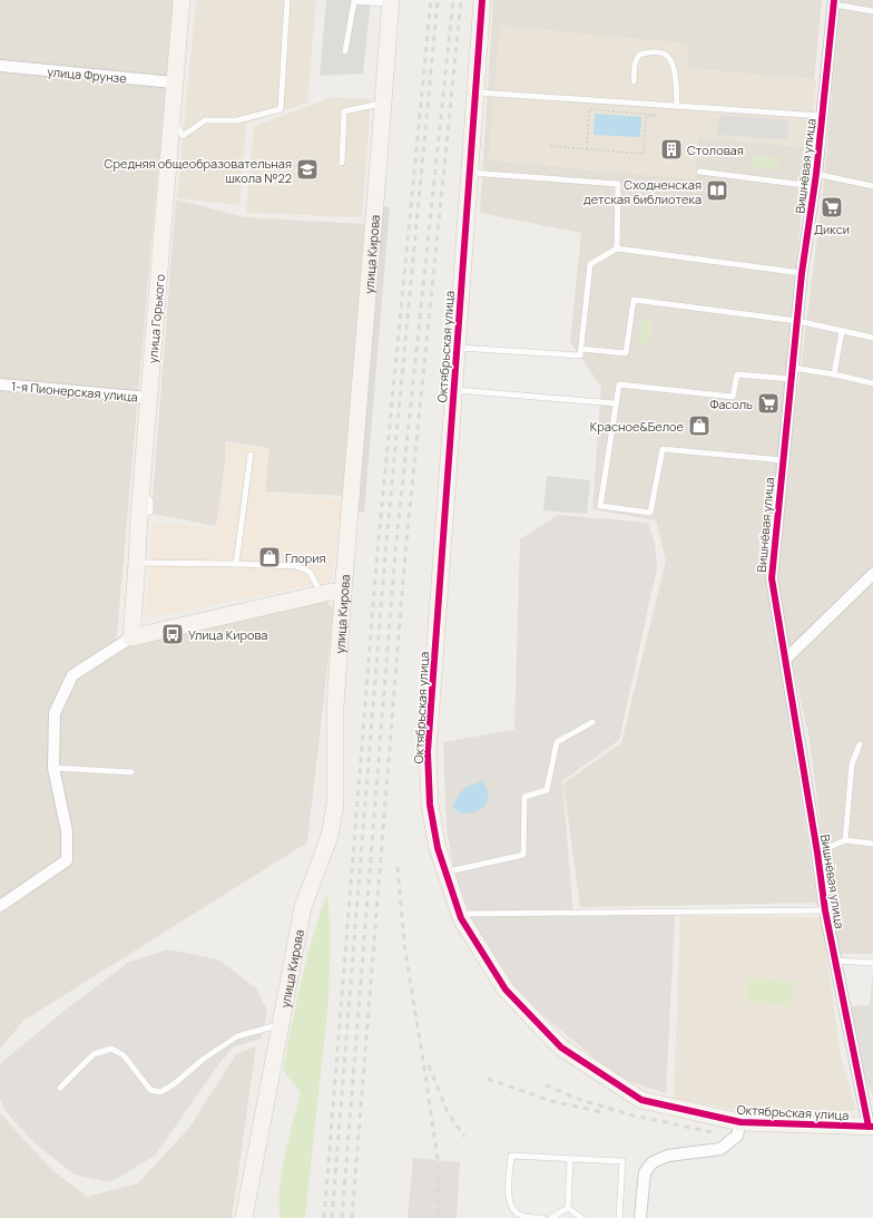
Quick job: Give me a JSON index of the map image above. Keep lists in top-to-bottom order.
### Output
{
  "streets": {
    "street": [
      "улица Фрунзе",
      "Вишнёвая улица",
      "улица Кирова",
      "улица Горького",
      "Октябрьская улица",
      "1-я Пионерская улица"
    ]
  },
  "crossings": [
    ["улица Фрунзе", "улица Горького"],
    ["Вишнёвая улица", "Октябрьская улица"],
    ["улица Горького", "1-я Пионерская улица"]
  ],
  "places": {
    "building": ["Столовая"],
    "school or university": ["Средняя общеобразовательная школа №22"],
    "library": ["Сходненская детская библиотека"],
    "supermarket": ["Дикси", "Фасоль"],
    "shop": ["Красное&Белое", "Глория"],
    "bus stop": ["Улица Кирова"]
  }
}
